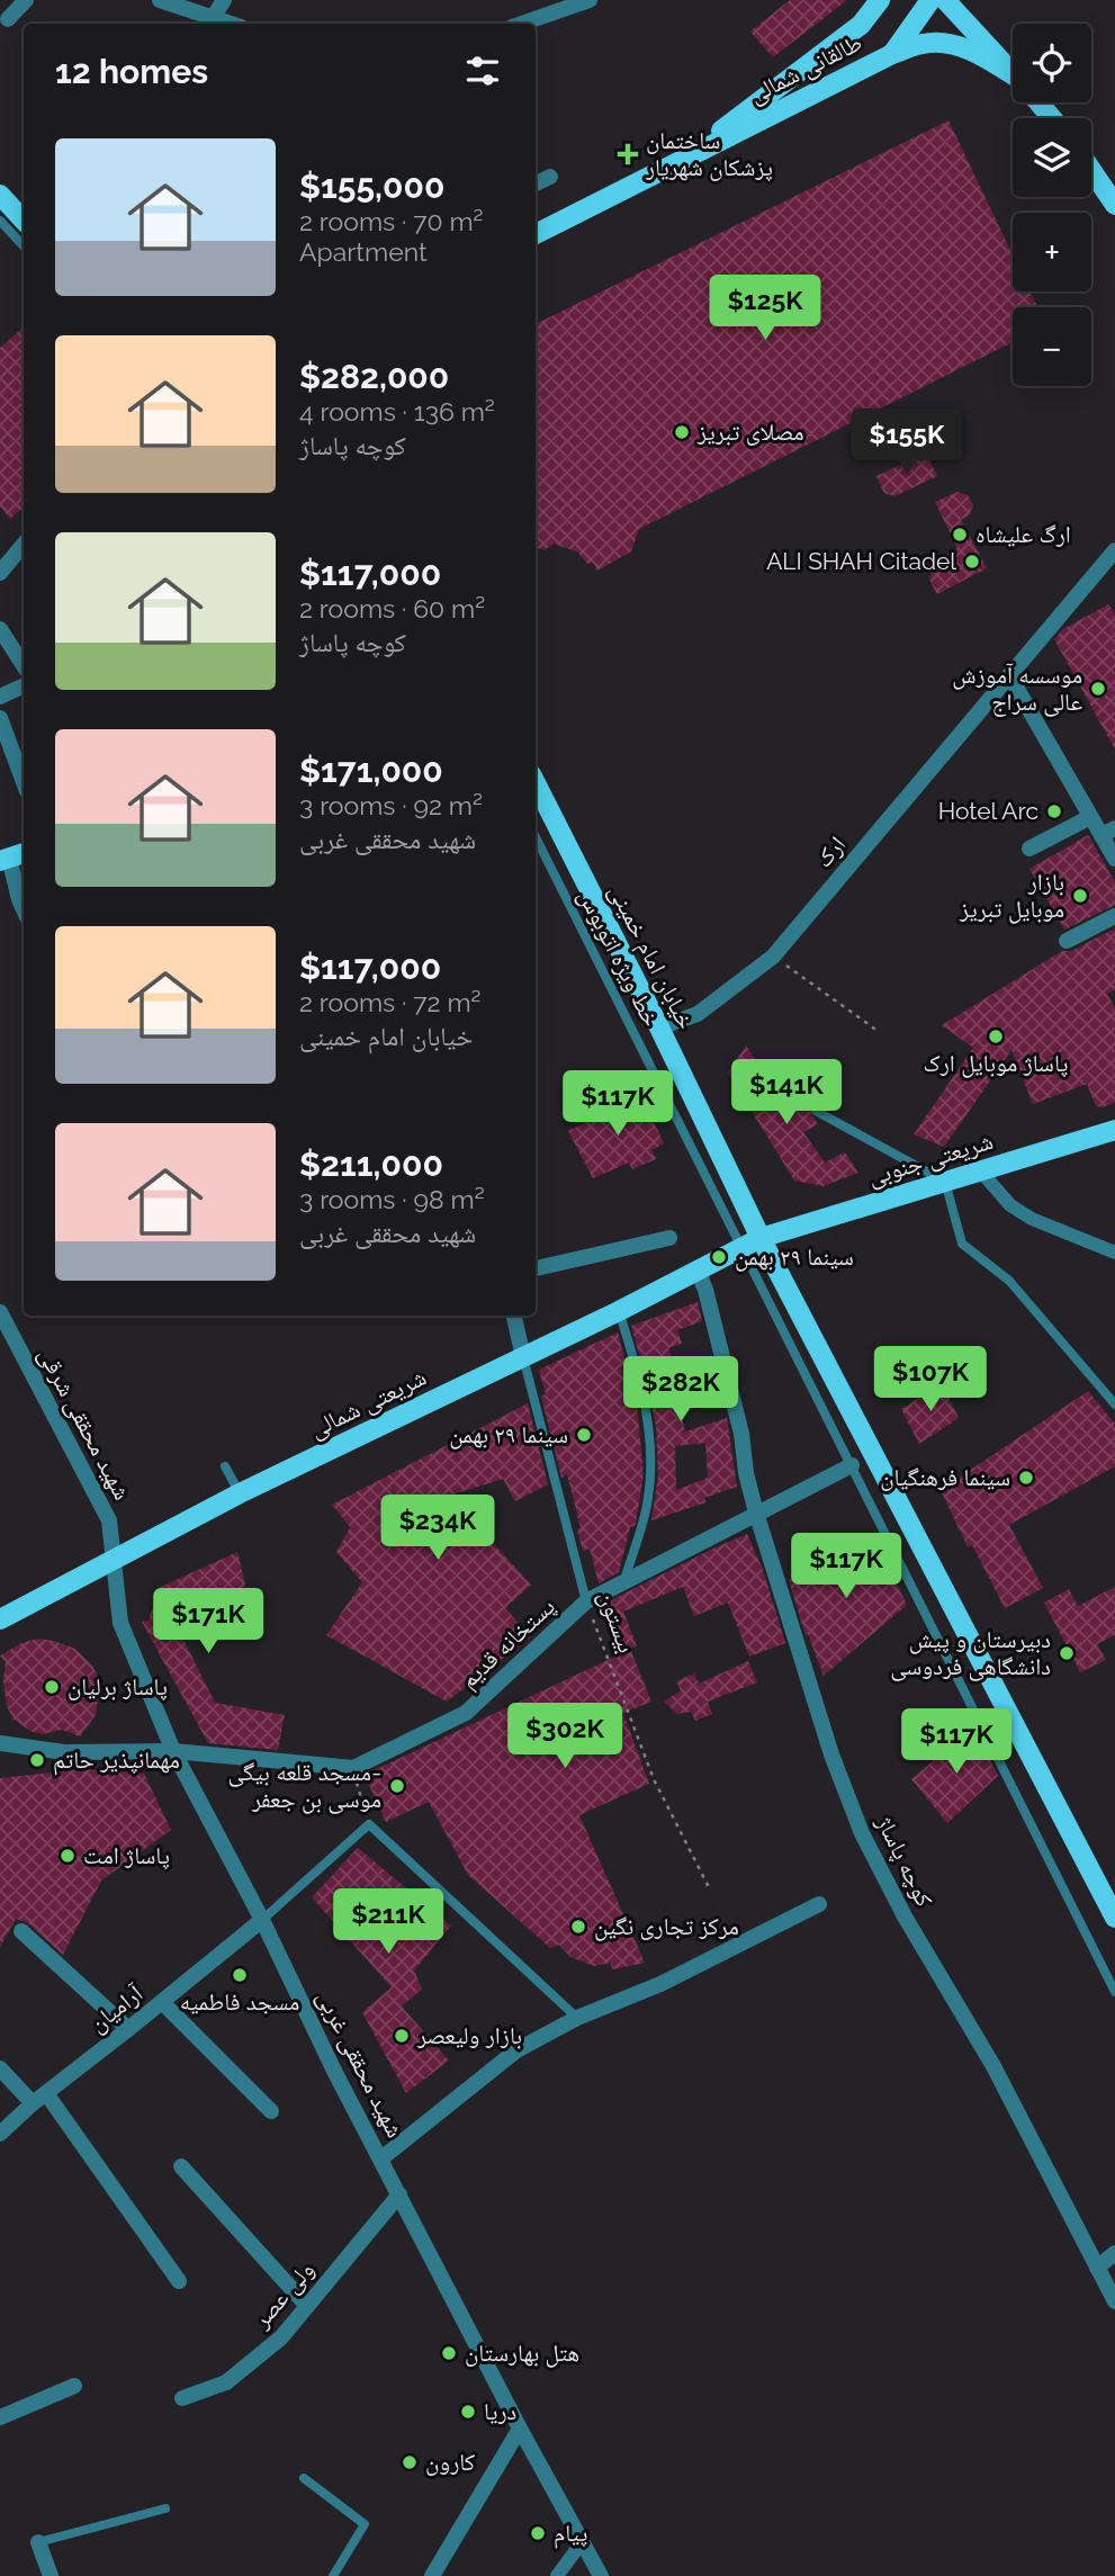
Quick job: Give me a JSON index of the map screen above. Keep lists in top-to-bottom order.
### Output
{
  "streets": {
    "main road": [
      "طالقانی شمالی",
      "خیابان امام خمینی",
      "شریعتی جنوبی",
      "شریعتی شمالی"
    ],
    "street": [
      "ارک",
      "شهید محققی شرقی",
      "پستخانه قدیم",
      "کوچه پاساژ",
      "آرامیان",
      "شهید محققی غربی",
      "ولی عصر"
    ],
    "lane": ["خط ویژه اتوبوس", "بیستون"]
  },
  "crossings": [
    ["ارک", "خیابان امام خمینی"],
    ["خیابان امام خمینی", "خط ویژه اتوبوس"],
    ["خیابان امام خمینی", "شریعتی جنوبی"],
    ["خیابان امام خمینی", "شریعتی شمالی"],
    ["خط ویژه اتوبوس", "شریعتی جنوبی"],
    ["خط ویژه اتوبوس", "شریعتی شمالی"],
    ["خط ویژه اتوبوس", "پستخانه قدیم"],
    ["شریعتی جنوبی", "شریعتی شمالی"],
    ["شریعتی شمالی", "شهید محققی شرقی"],
    ["شریعتی شمالی", "بیستون"],
    ["شریعتی شمالی", "کوچه پاساژ"],
    ["شریعتی شمالی", "شهید محققی غربی"],
    ["شهید محققی شرقی", "شهید محققی غربی"],
    ["بیستون", "پستخانه قدیم"],
    ["پستخانه قدیم", "کوچه پاساژ"],
    ["آرامیان", "شهید محققی غربی"],
    ["شهید محققی غربی", "ولی عصر"]
  ],
  "places": {
    "health": ["ساختمان پزشکان شهریار"],
    "other": [
      "مصلای تبریز",
      "ارگ علیشاه",
      "ALI SHAH Citadel",
      "موسسه آموزش عالی سراج",
      "Hotel Arc",
      "بازار موبایل تبریز",
      "پاساژ موبایل ارک",
      "سینما ٢٩ بهمن",
      "سینما ۲۹ بهمن",
      "سینما فرهنگیان",
      "دبیرستان و پیش دانشگاهی فردوسی",
      "پاساژ برلیان",
      "مهمانپذیر حاتم",
      "مسجد قلعه بیگی- موسی بن جعفر",
      "پاساژ امت",
      "مرکز تجاری نگین",
      "مسجد فاطمیه",
      "بازار ولیعصر",
      "هتل بهارستان",
      "دریا",
      "کارون",
      "پیام"
    ]
  },
  "page": {
    "map_buttons": ["+", "−"],
    "heading": "12 homes",
    "list": [
      {
        "name": "$155,000",
        "note": "2 rooms · 70 m² · Apartment"
      },
      {
        "name": "$282,000",
        "note": "4 rooms · 136 m² · کوچه پاساژ"
      },
      {
        "name": "$117,000",
        "note": "2 rooms · 60 m² · کوچه پاساژ"
      },
      {
        "name": "$171,000",
        "note": "3 rooms · 92 m² · شهید محققی غربی"
      },
      {
        "name": "$117,000",
        "note": "2 rooms · 72 m² · خیابان امام خمینی"
      },
      {
        "name": "$211,000",
        "note": "3 rooms · 98 m² · شهید محققی غربی"
      }
    ],
    "price": [
      "$125K",
      "$155K",
      "$141K",
      "$117K",
      "$107K",
      "$282K",
      "$234K",
      "$117K",
      "$171K",
      "$302K",
      "$117K",
      "$211K"
    ]
  }
}
